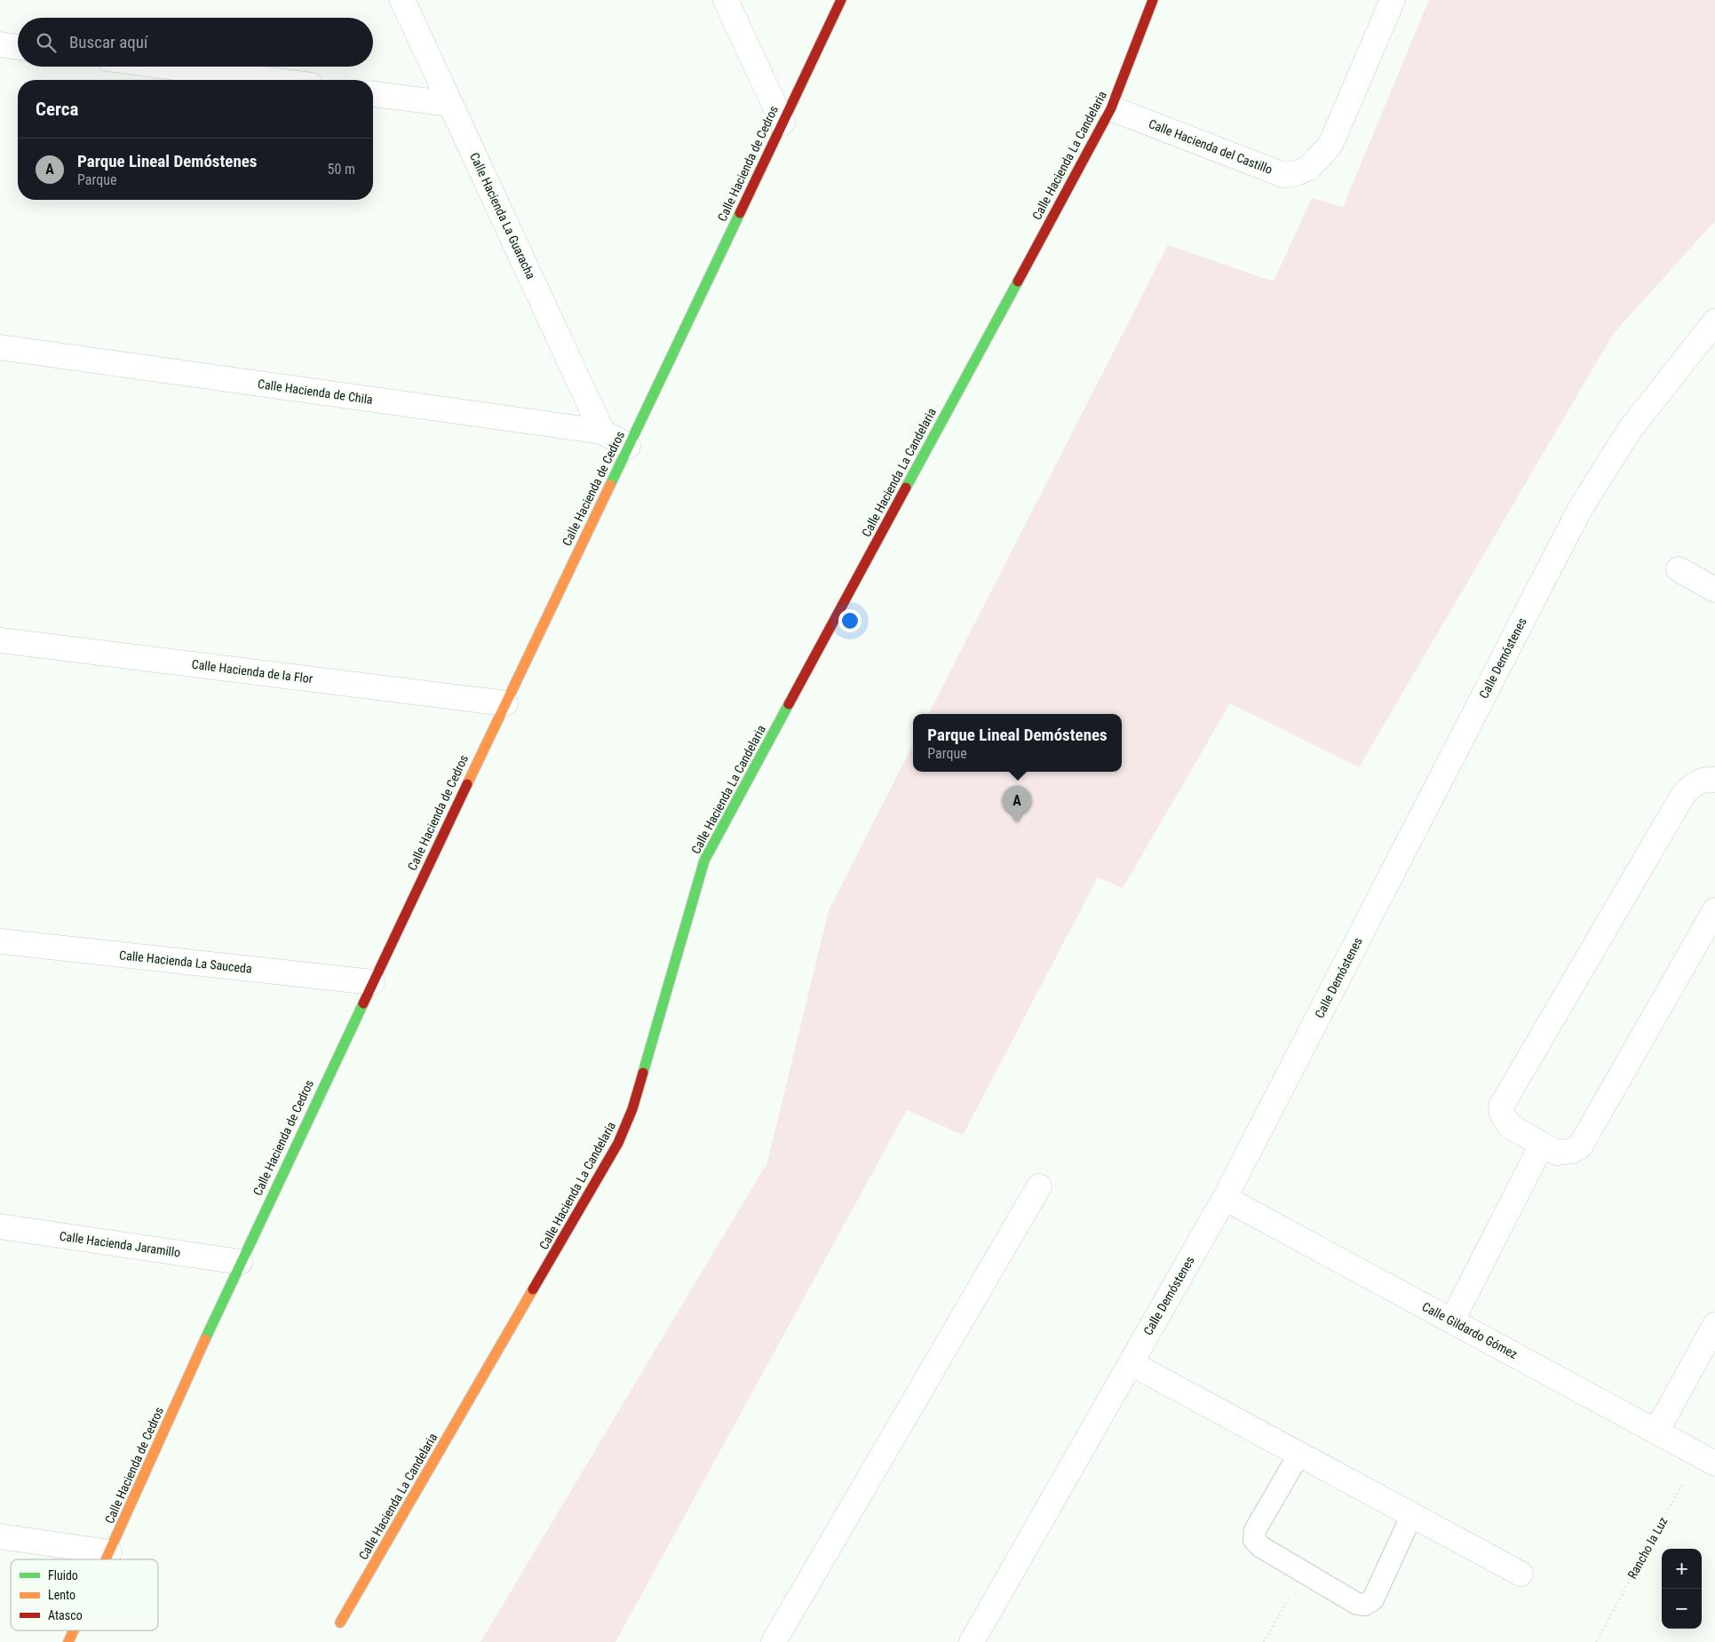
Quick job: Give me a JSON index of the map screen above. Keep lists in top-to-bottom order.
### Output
{
  "streets": {
    "street": [
      "Calle Hacienda del Castillo",
      "Calle Hacienda La Candelaria",
      "Calle Hacienda de Cedros",
      "Calle Hacienda La Guaracha",
      "Calle Hacienda de Chila",
      "Calle Demóstenes",
      "Calle Hacienda de la Flor",
      "Calle Hacienda La Sauceda",
      "Calle Hacienda Jaramillo",
      "Calle Gildardo Gómez"
    ],
    "path": ["Rancho la Luz"]
  },
  "crossings": [
    ["Calle Hacienda del Castillo", "Calle Hacienda La Candelaria"],
    ["Calle Hacienda de Cedros", "Calle Hacienda de Chila"],
    ["Calle Hacienda de Cedros", "Calle Hacienda de la Flor"],
    ["Calle Hacienda de Cedros", "Calle Hacienda La Sauceda"],
    ["Calle Hacienda de Cedros", "Calle Hacienda Jaramillo"],
    ["Calle Hacienda La Guaracha", "Calle Hacienda de Chila"],
    ["Calle Demóstenes", "Calle Gildardo Gómez"],
    ["Calle Gildardo Gómez", "Rancho la Luz"]
  ],
  "legend": ["Fluido", "Lento", "Atasco"],
  "page": {
    "search": "Buscar aquí",
    "heading": "Cerca",
    "list": [
      {
        "mark": "A",
        "name": "Parque Lineal Demóstenes",
        "note": "Parque",
        "value": "50 m"
      }
    ],
    "popup": ["Parque Lineal Demóstenes", "Parque"],
    "pins": "A",
    "map_buttons": ["+", "−"]
  }
}
